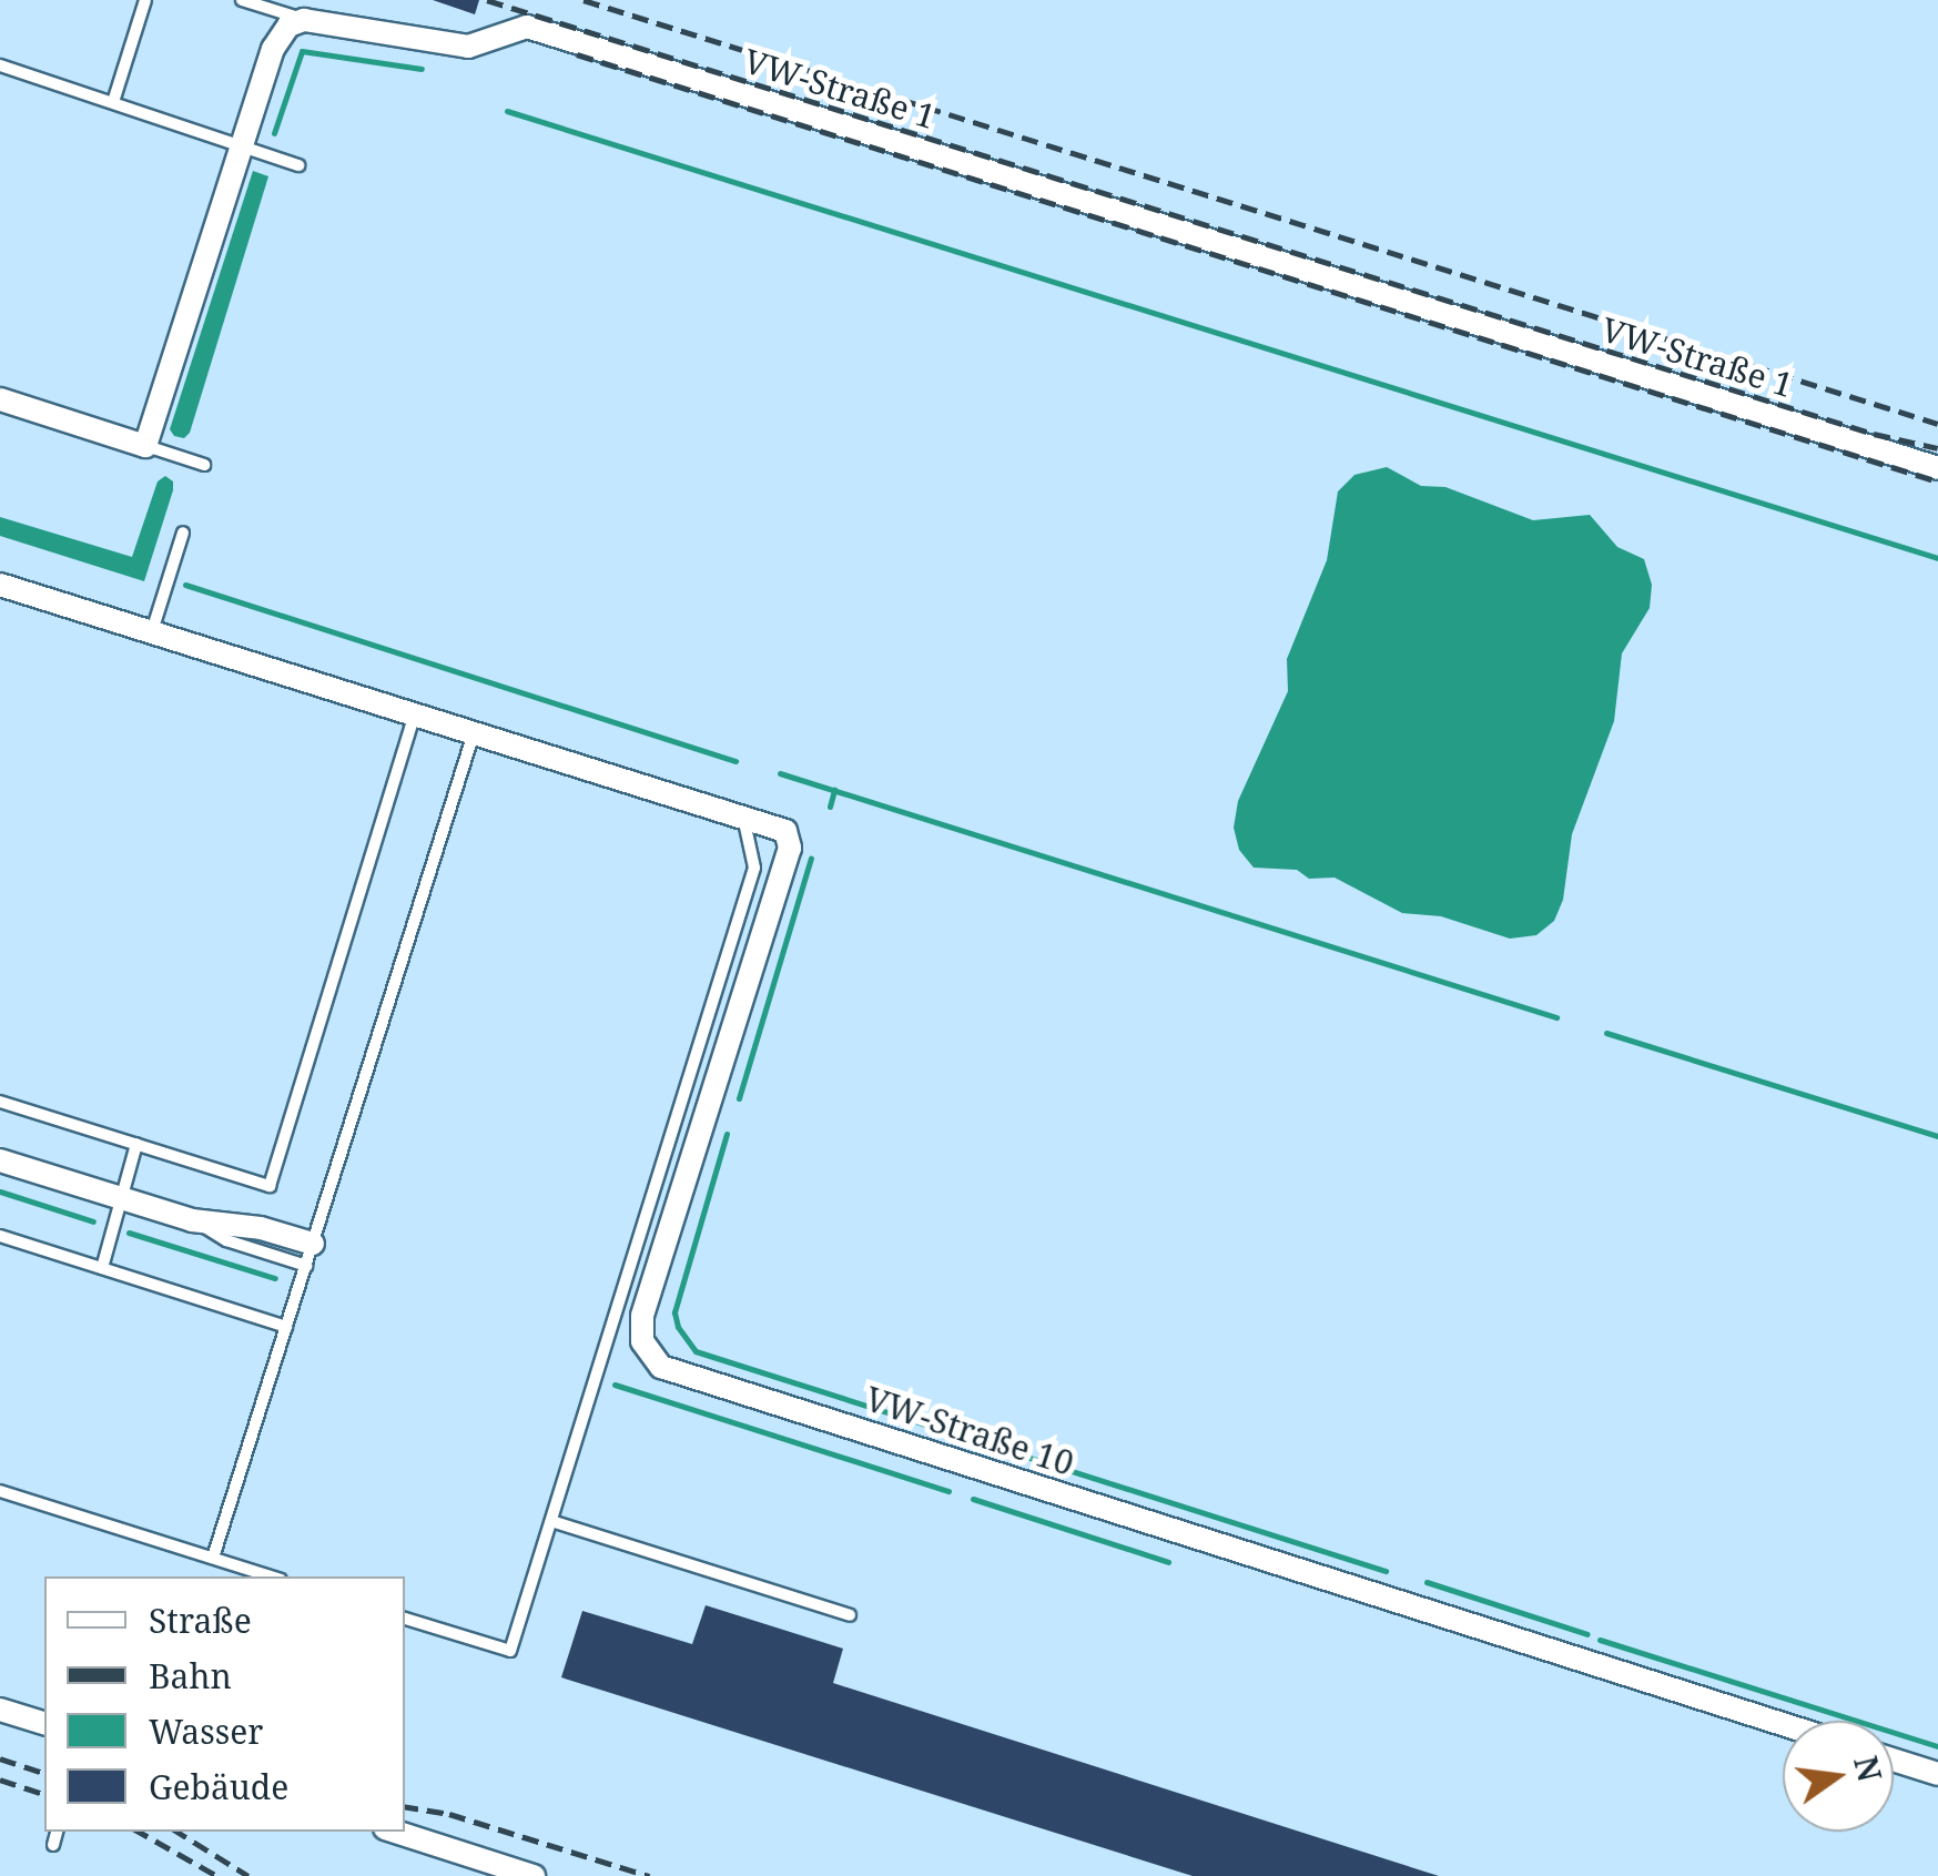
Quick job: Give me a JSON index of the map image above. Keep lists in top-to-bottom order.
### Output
{
  "streets": {
    "street": ["VW-Straße 1", "VW-Straße 10"]
  },
  "legend": [
    "Straße",
    "Bahn",
    "Wasser",
    "Gebäude"
  ],
  "north": "right"
}
